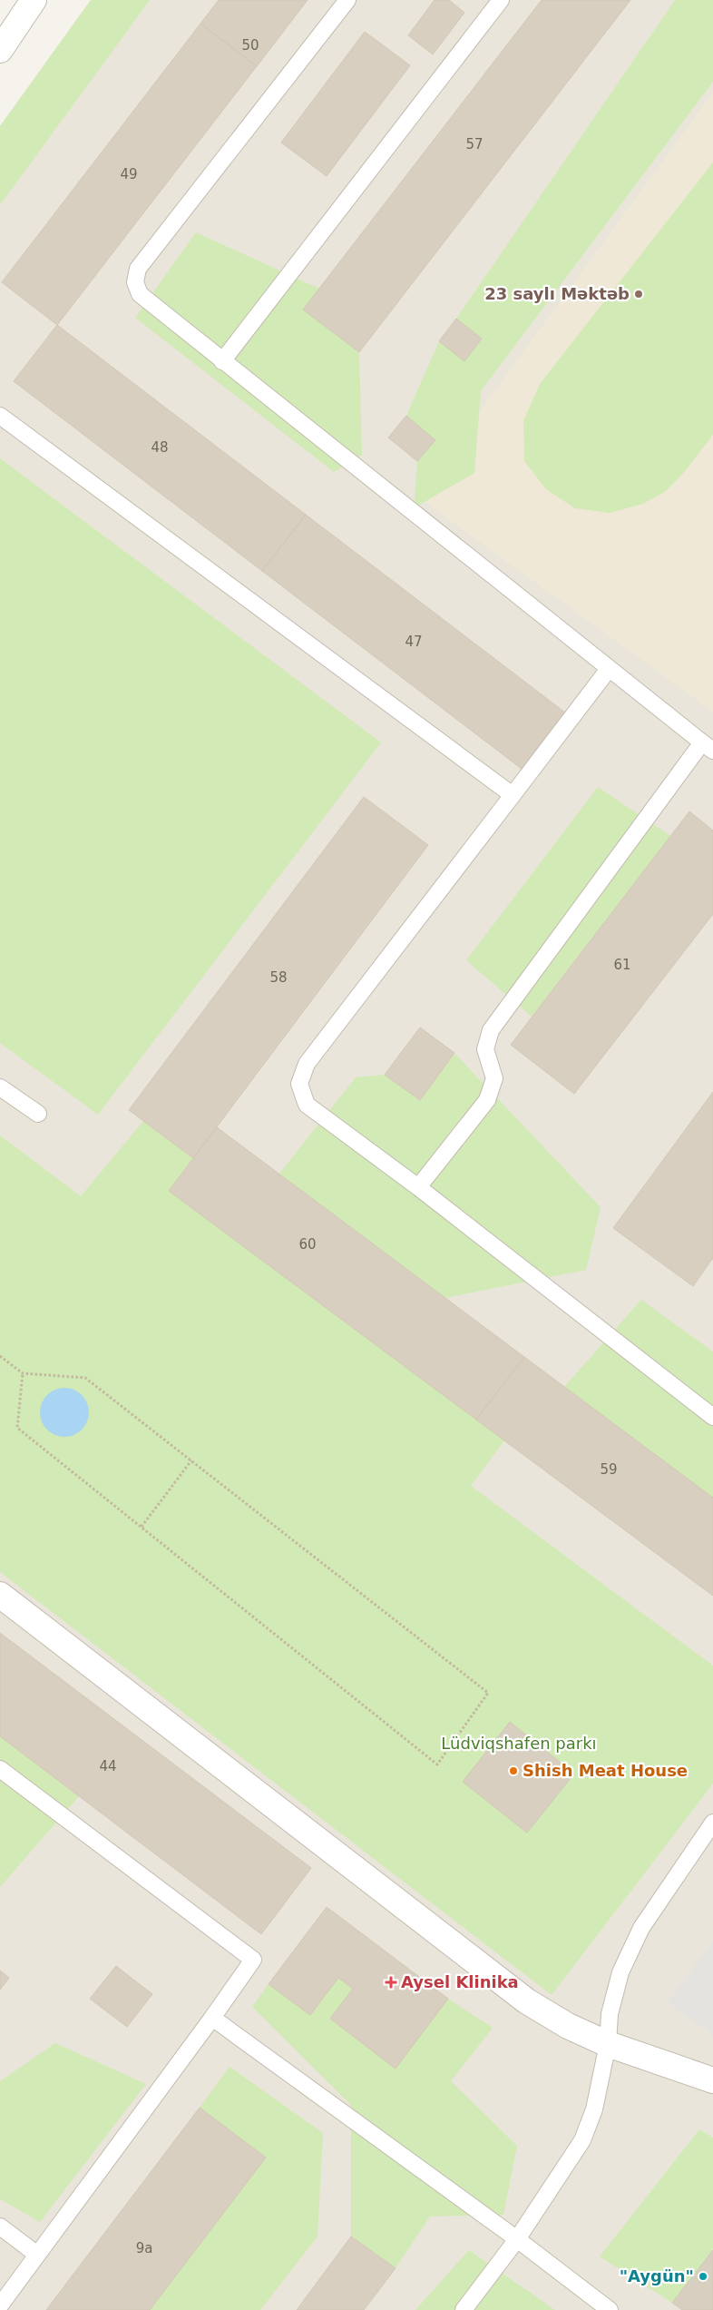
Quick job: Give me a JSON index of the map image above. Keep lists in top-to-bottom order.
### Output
{
  "parks": ["Lüdviqshafen parkı"],
  "places": {
    "other": ["23 saylı Məktəb", "Shish Meat House", "\"Aygün\""],
    "health": ["Aysel Klinika"]
  },
  "house_numbers": [
    "50",
    "57",
    "49",
    "48",
    "47",
    "61",
    "58",
    "60",
    "59",
    "44",
    "9a"
  ]
}
